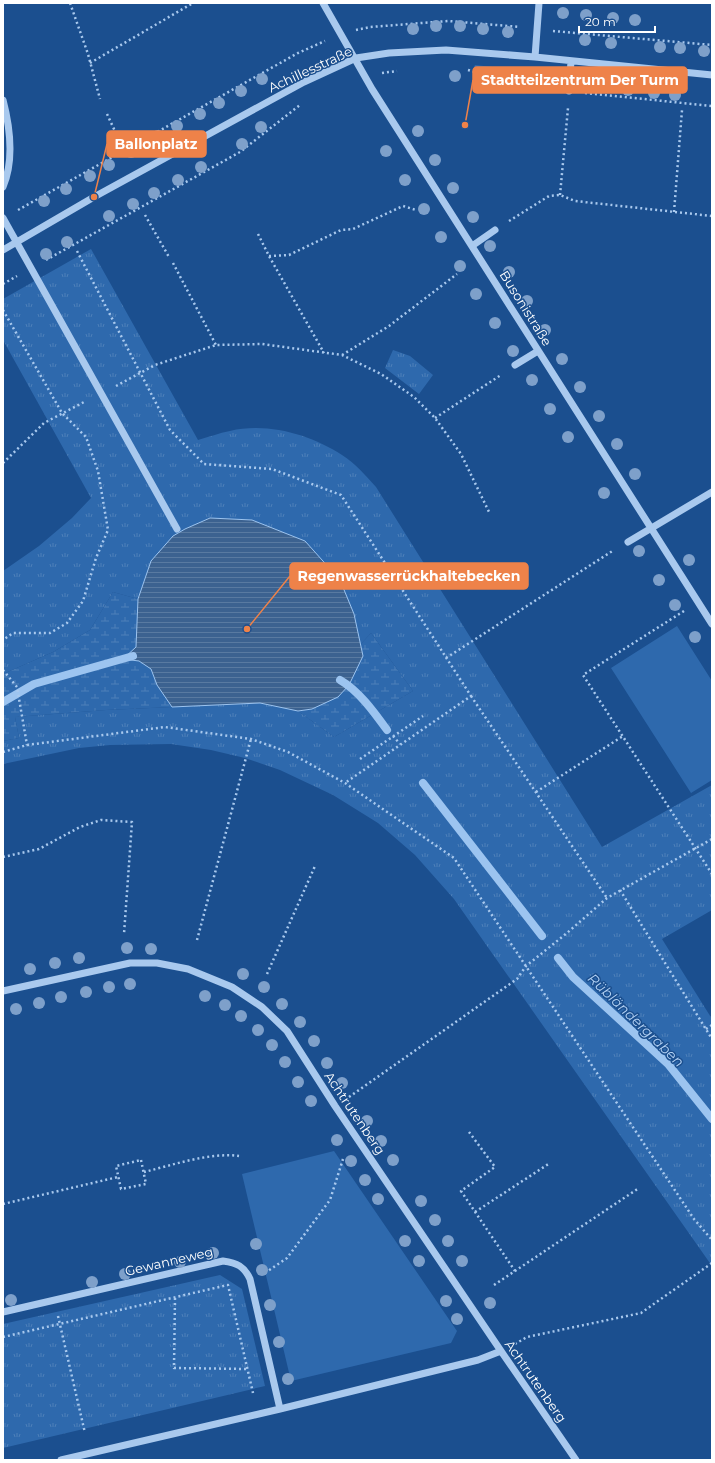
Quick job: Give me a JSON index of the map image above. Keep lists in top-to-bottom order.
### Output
{
  "streets": {
    "street": [
      "Achillesstraße",
      "Busonistraße",
      "Achtrutenberg",
      "Gewanneweg"
    ]
  },
  "crossings": [
    ["Achillesstraße", "Busonistraße"]
  ],
  "water": ["Rübländergraben"],
  "places": ["Stadtteilzentrum Der Turm", "Ballonplatz", "Regenwasserrückhaltebecken"],
  "scale_bar": "20 m"
}
